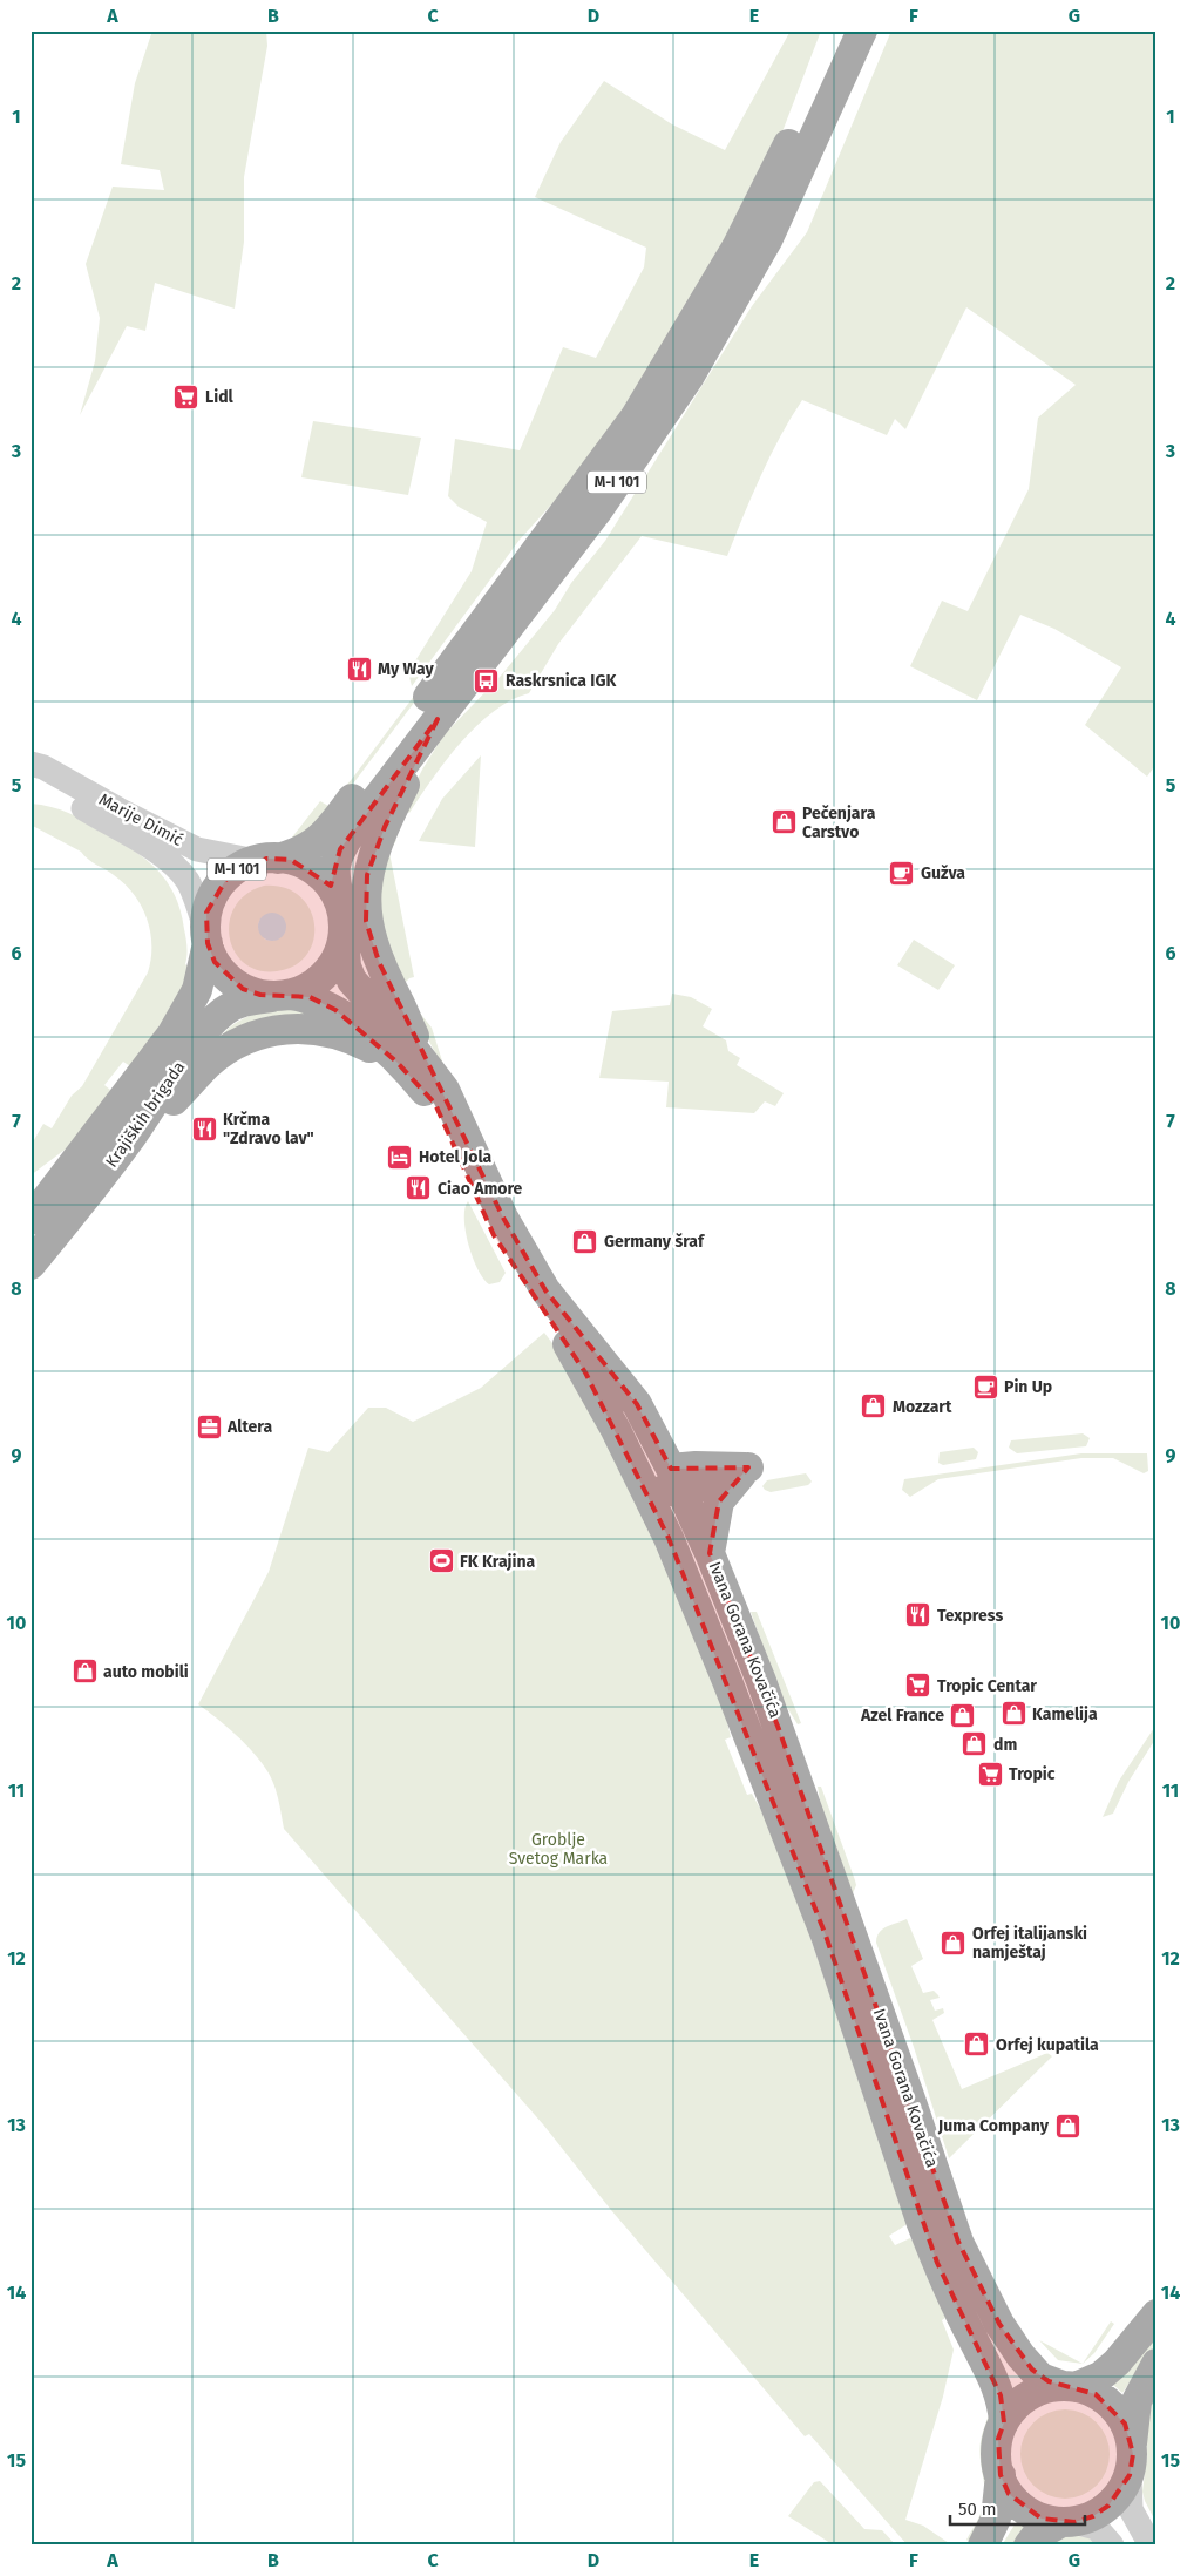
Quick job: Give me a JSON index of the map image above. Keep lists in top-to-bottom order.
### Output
{
  "streets": {
    "main road": ["M-I 101", "Krajiških brigada", "Ivana Gorana Kovačića"],
    "street": ["Marije Dimić"]
  },
  "crossings": [
    ["M-I 101", "Marije Dimić"],
    ["M-I 101", "Krajiških brigada"],
    ["M-I 101", "Ivana Gorana Kovačića"],
    ["Marije Dimić", "Krajiških brigada"],
    ["Marije Dimić", "Ivana Gorana Kovačića"],
    ["Krajiških brigada", "Ivana Gorana Kovačića"]
  ],
  "parks": ["Groblje Svetog Marka"],
  "places": {
    "supermarket": ["Lidl", "Tropic Centar", "Tropic"],
    "restaurant": [
      "My Way",
      "Krčma \"Zdravo lav\"",
      "Ciao Amore",
      "Texpress"
    ],
    "bus stop": ["Raskrsnica IGK"],
    "shop": [
      "Pečenjara Carstvo",
      "Germany šraf",
      "Mozzart",
      "auto mobili",
      "Kamelija",
      "Azel France",
      "dm",
      "Orfej italijanski namještaj",
      "Orfej kupatila",
      "Juma Company"
    ],
    "cafe": ["Gužva", "Pin Up"],
    "hotel": ["Hotel Jola"],
    "office": ["Altera"],
    "sports": ["FK Krajina"]
  },
  "scale_bar": "50 m",
  "grid": {
    "columns": [
      "A",
      "B",
      "C",
      "D",
      "E",
      "F",
      "G"
    ],
    "rows": [
      "1",
      "2",
      "3",
      "4",
      "5",
      "6",
      "7",
      "8",
      "9",
      "10",
      "11",
      "12",
      "13",
      "14",
      "15"
    ]
  }
}
